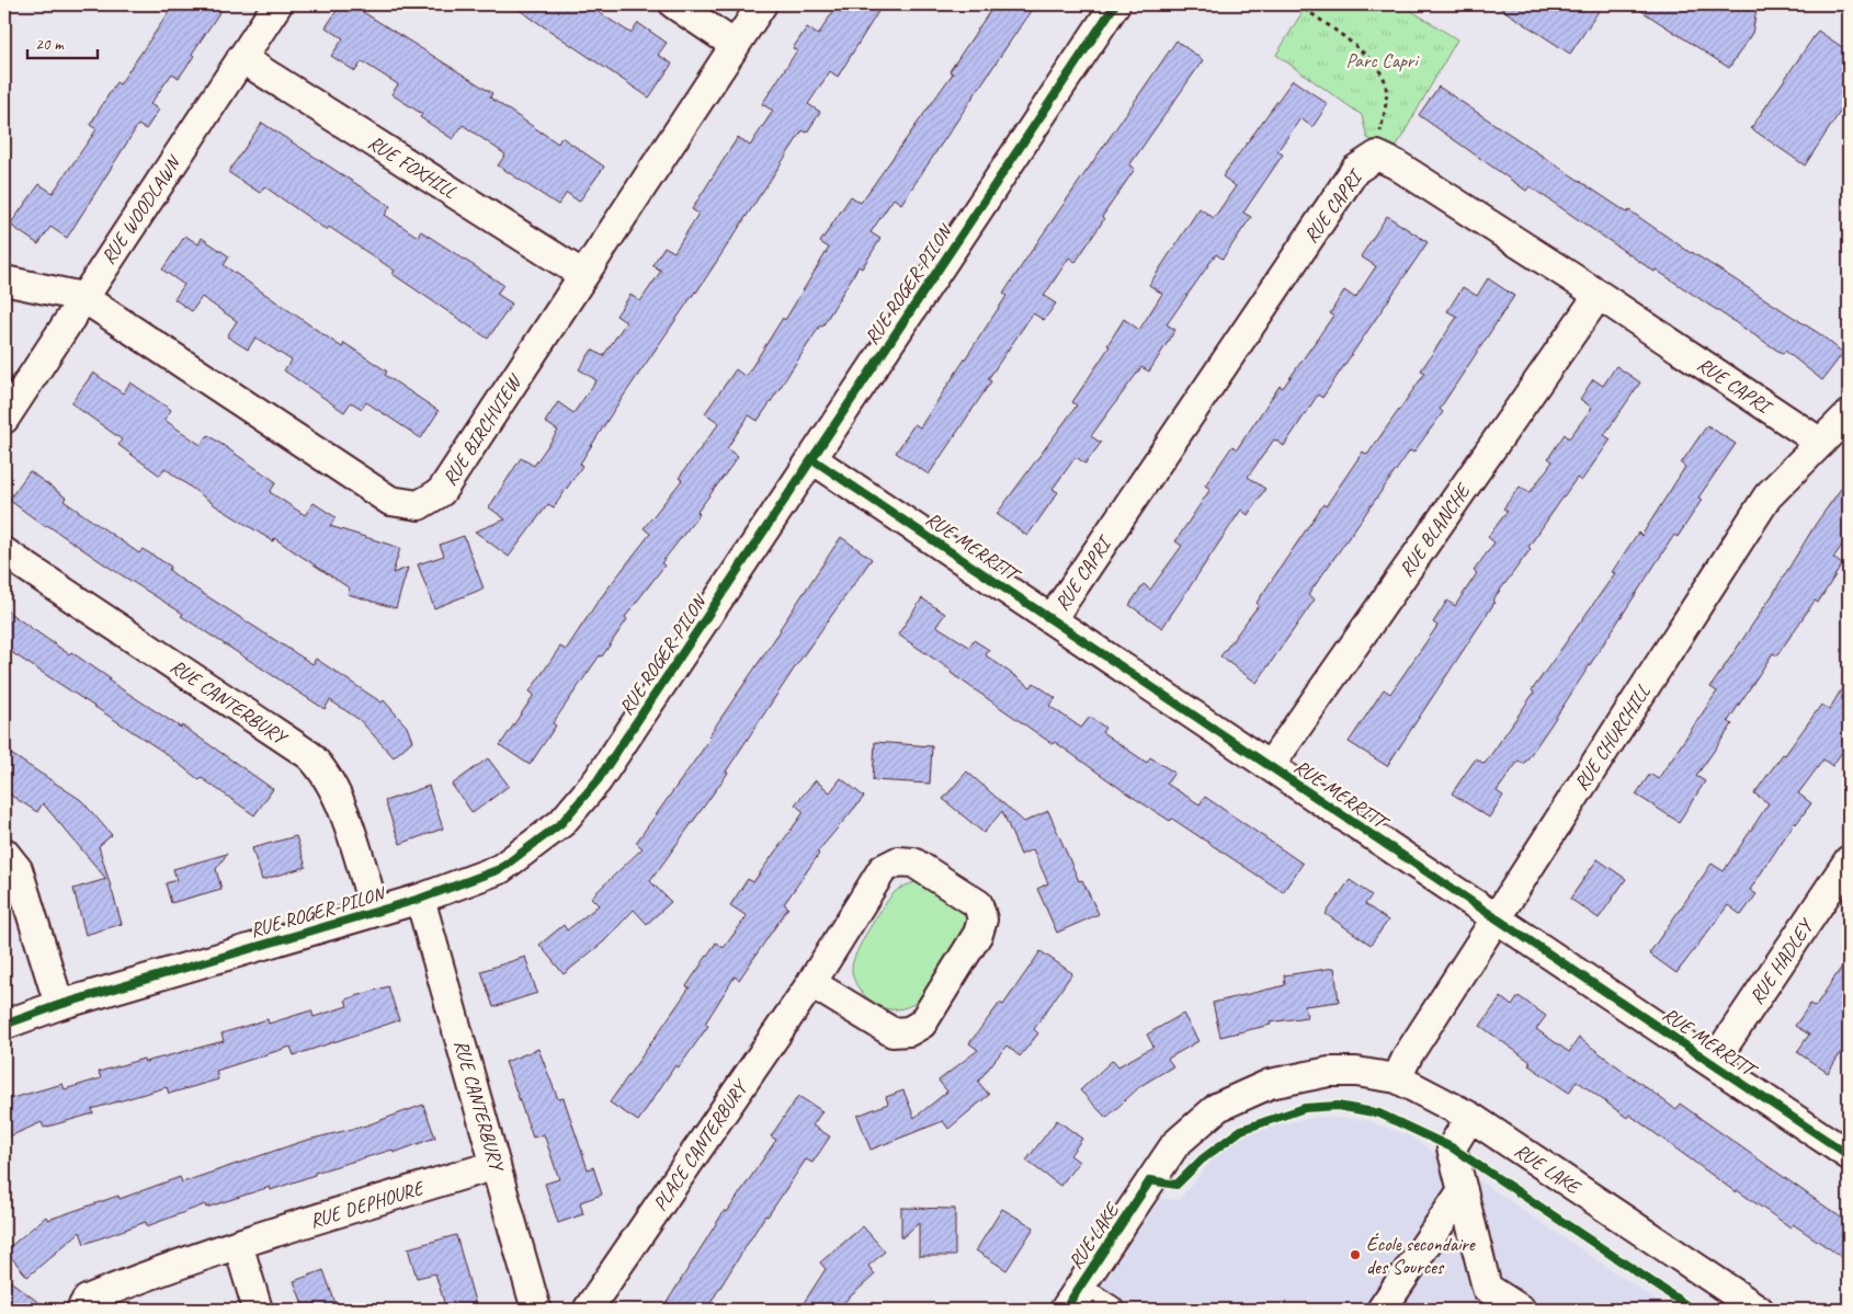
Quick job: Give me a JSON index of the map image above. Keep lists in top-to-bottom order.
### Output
{
  "streets": {
    "street": [
      "RUE FOXHILL",
      "RUE CAPRI",
      "RUE WOODLAWN",
      "RUE ROGER-PILON",
      "RUE BIRCHVIEW",
      "RUE BLANCHE",
      "RUE MERRITT",
      "RUE CANTERBURY",
      "RUE CHURCHILL",
      "RUE HADLEY",
      "PLACE CANTERBURY",
      "RUE LAKE",
      "RUE DEPHOURE"
    ]
  },
  "crossings": [
    ["RUE FOXHILL", "RUE WOODLAWN"],
    ["RUE FOXHILL", "RUE BIRCHVIEW"],
    ["RUE CAPRI", "RUE BLANCHE"],
    ["RUE CAPRI", "RUE MERRITT"],
    ["RUE CAPRI", "RUE CHURCHILL"],
    ["RUE WOODLAWN", "RUE BIRCHVIEW"],
    ["RUE ROGER-PILON", "RUE MERRITT"],
    ["RUE ROGER-PILON", "RUE CANTERBURY"],
    ["RUE BLANCHE", "RUE MERRITT"],
    ["RUE MERRITT", "RUE CHURCHILL"],
    ["RUE MERRITT", "RUE HADLEY"],
    ["RUE CANTERBURY", "RUE DEPHOURE"],
    ["RUE CHURCHILL", "RUE LAKE"]
  ],
  "parks": ["Parc Capri"],
  "places": ["École secondaire des Sources"],
  "scale_bar": "20 m"
}
